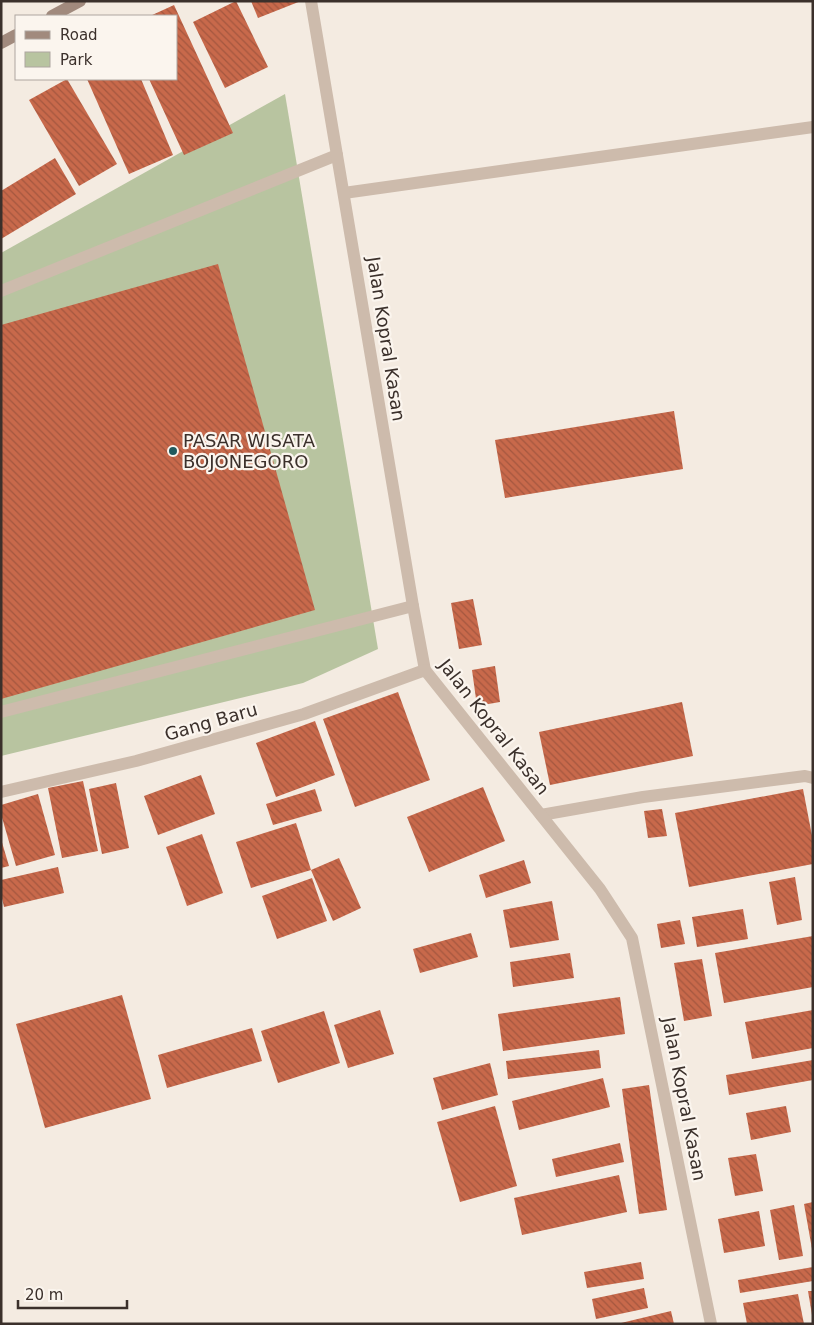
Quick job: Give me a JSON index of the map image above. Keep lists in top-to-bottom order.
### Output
{
  "streets": {
    "street": ["Jalan Kopral Kasan", "Gang Baru"]
  },
  "crossings": [
    ["Jalan Kopral Kasan", "Gang Baru"]
  ],
  "places": ["PASAR WISATA BOJONEGORO"],
  "legend": ["Road", "Park"],
  "scale_bar": "20 m"
}
